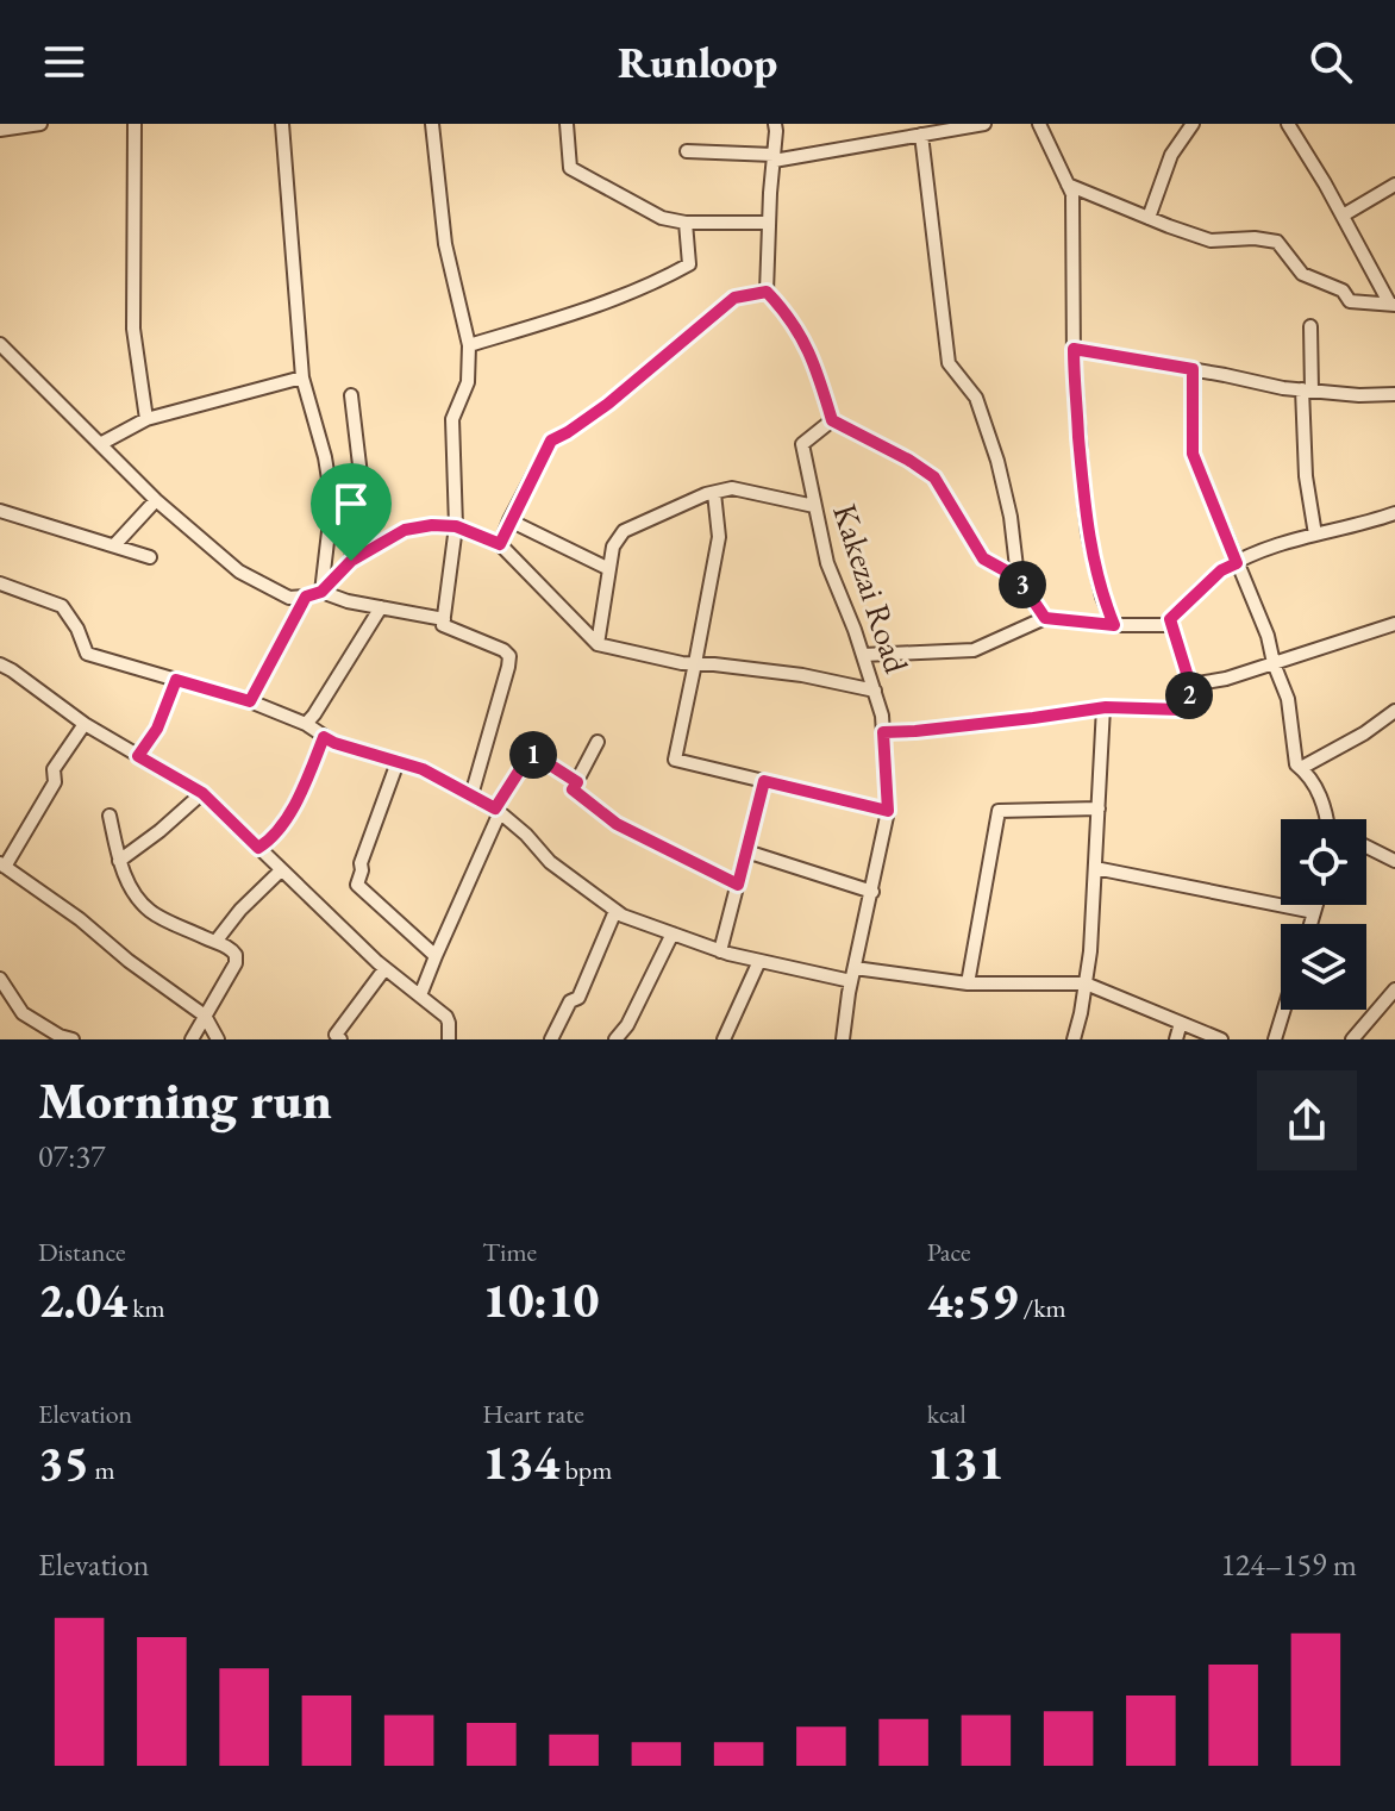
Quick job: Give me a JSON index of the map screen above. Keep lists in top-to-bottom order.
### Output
{
  "streets": {
    "street": ["Kakezai Road"]
  },
  "page": {
    "header": "Runloop",
    "pins": ["3", "2", "1"],
    "heading": ["Morning run", "07:37"],
    "stats": [
      ["Distance", "2.04 km"],
      ["Time", "10:10"],
      ["Pace", "4:59 /km"],
      ["Elevation", "35 m"],
      ["Heart rate", "134 bpm"],
      ["kcal", "131"]
    ],
    "chart": ["Elevation", "124–159 m"]
  }
}
